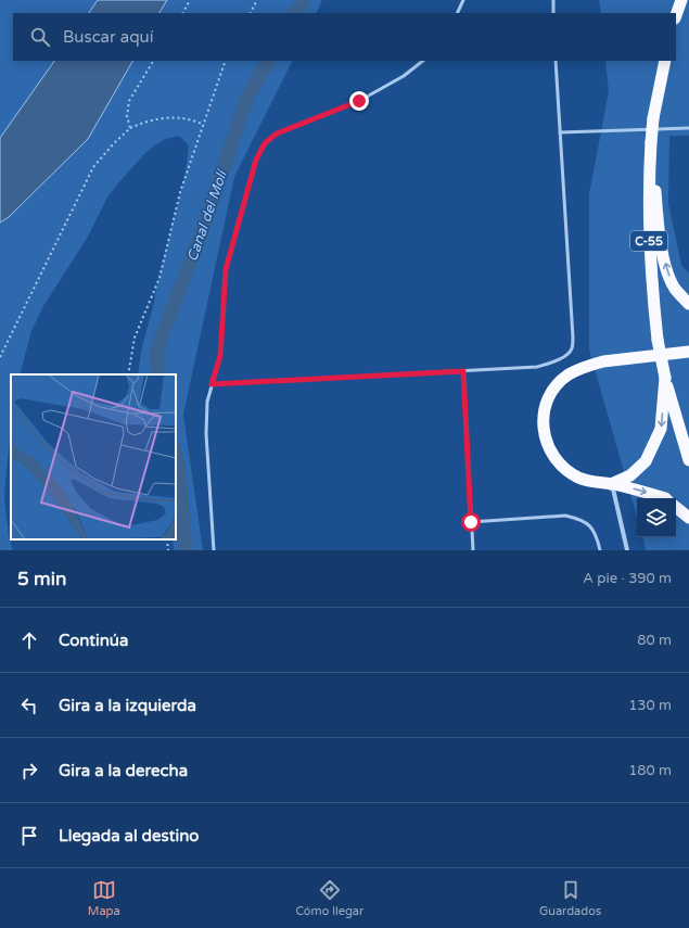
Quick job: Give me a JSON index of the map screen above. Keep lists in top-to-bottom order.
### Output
{
  "streets": {
    "highway": ["C-55"]
  },
  "water": ["Canal del Molí"],
  "page": {
    "search": "Buscar aquí",
    "heading": ["5 min", "A pie · 390 m"],
    "list": [
      ["Continúa", "80 m"],
      ["Gira a la izquierda", "130 m"],
      ["Gira a la derecha", "180 m"],
      "Llegada al destino"
    ],
    "nav": ["Mapa", "Cómo llegar", "Guardados"]
  }
}
